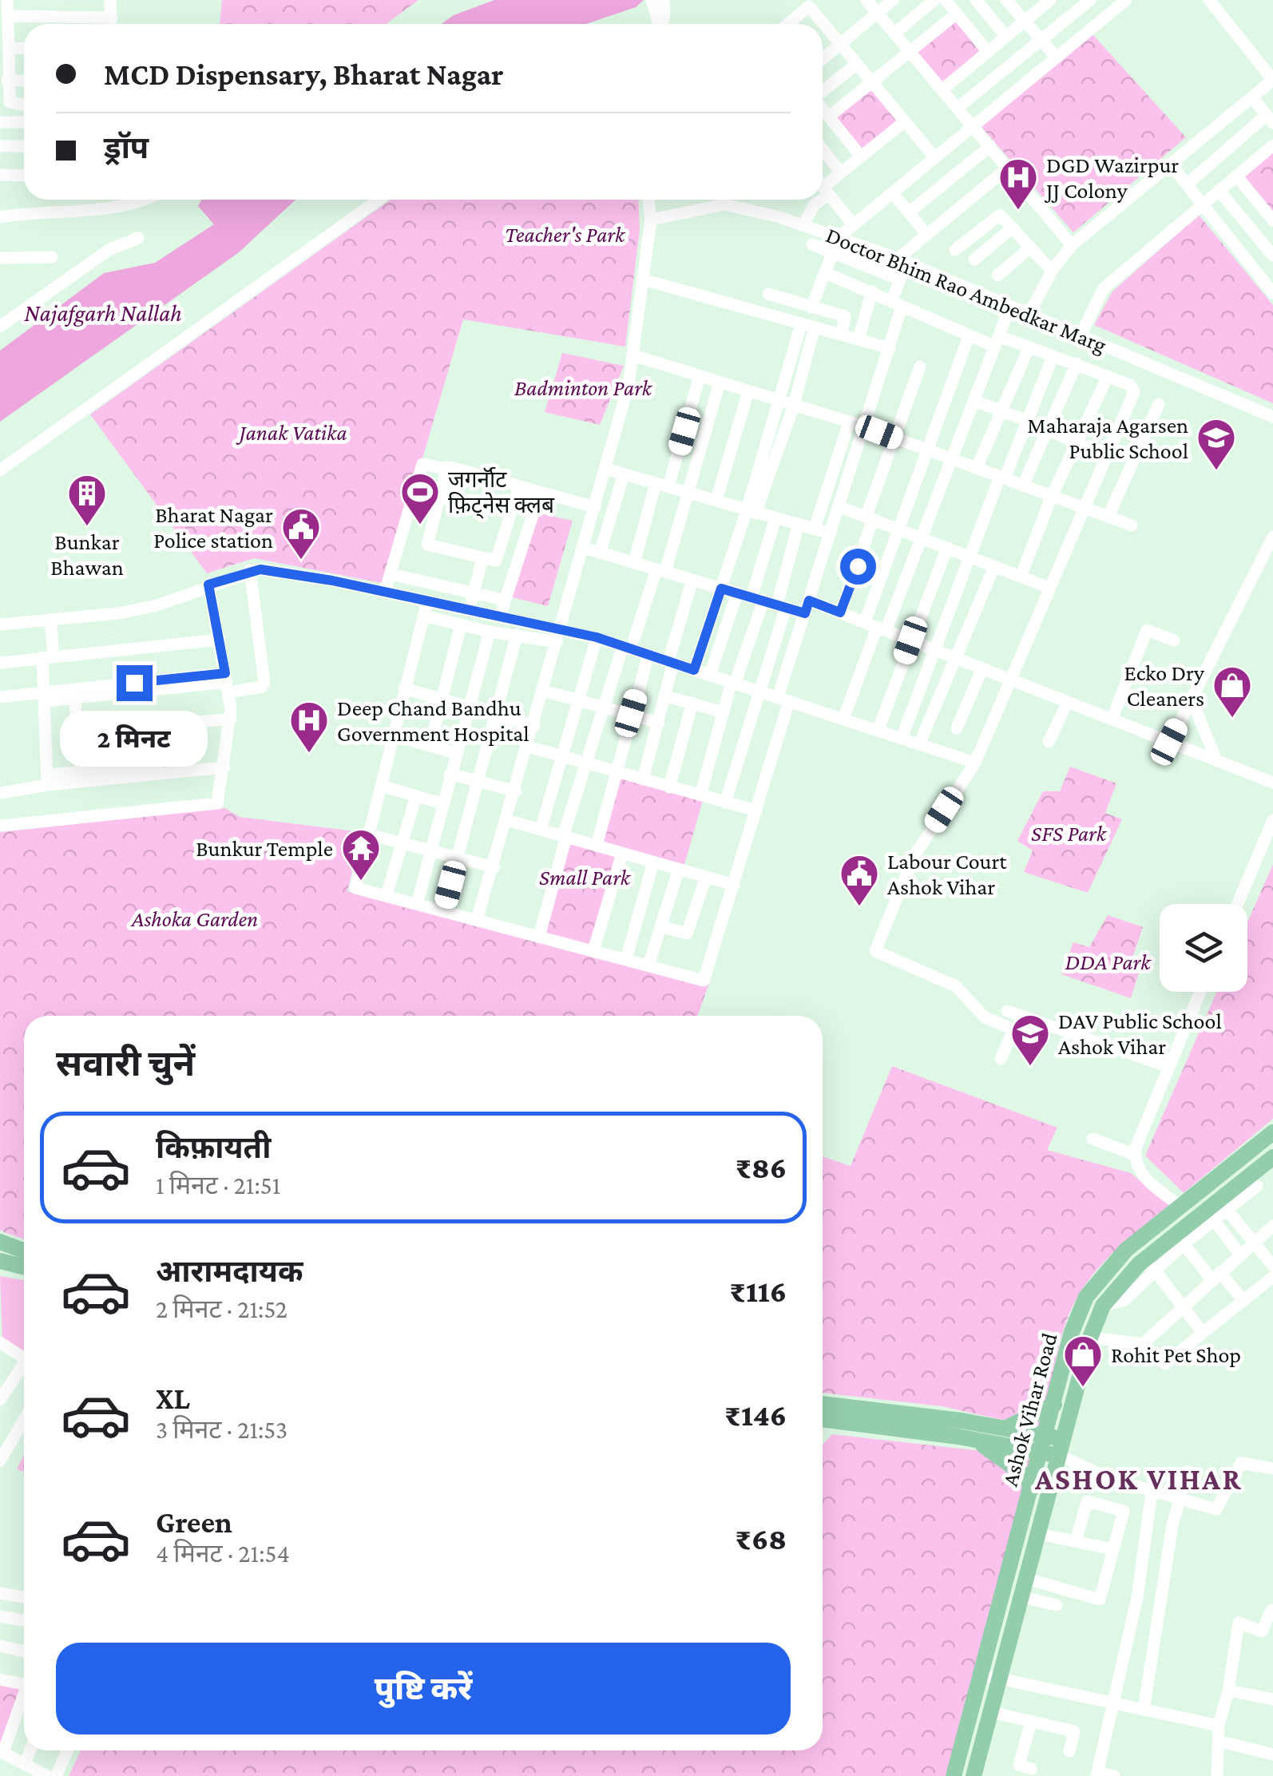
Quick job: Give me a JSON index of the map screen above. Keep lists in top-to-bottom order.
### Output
{
  "streets": {
    "main road": ["Ashok Vihar Road"],
    "street": ["Doctor Bhim Rao Ambedkar Marg"]
  },
  "districts": ["ASHOK VIHAR"],
  "water": ["Najafgarh Nallah"],
  "parks": [
    "Teacher's Park",
    "Badminton Park",
    "Janak Vatika",
    "SFS Park",
    "Small Park",
    "Ashoka Garden",
    "DDA Park"
  ],
  "places": {
    "hospital": ["DGD Wazirpur JJ Colony", "Deep Chand Bandhu Government Hospital"],
    "school or university": ["Maharaja Agarsen Public School", "DAV Public School Ashok Vihar"],
    "sports": ["जगर्नॉट फ़िट्नेस क्लब"],
    "building": ["Bunkar Bhawan"],
    "public building": ["Bharat Nagar Police station", "Labour Court Ashok Vihar"],
    "shop": ["Ecko Dry Cleaners", "Rohit Pet Shop"],
    "temple": ["Bunkur Temple"]
  },
  "page": {
    "banner": ["MCD Dispensary, Bharat Nagar", "ड्रॉप"],
    "bubble": "2 मिनट",
    "heading": "सवारी चुनें",
    "list": [
      {
        "name": "किफ़ायती",
        "note": "1 मिनट · 21:51",
        "value": "₹86"
      },
      {
        "name": "आरामदायक",
        "note": "2 मिनट · 21:52",
        "value": "₹116"
      },
      {
        "name": "XL",
        "note": "3 मिनट · 21:53",
        "value": "₹146"
      },
      {
        "name": "Green",
        "note": "4 मिनट · 21:54",
        "value": "₹68"
      }
    ],
    "buttons": "पुष्टि करें"
  }
}
